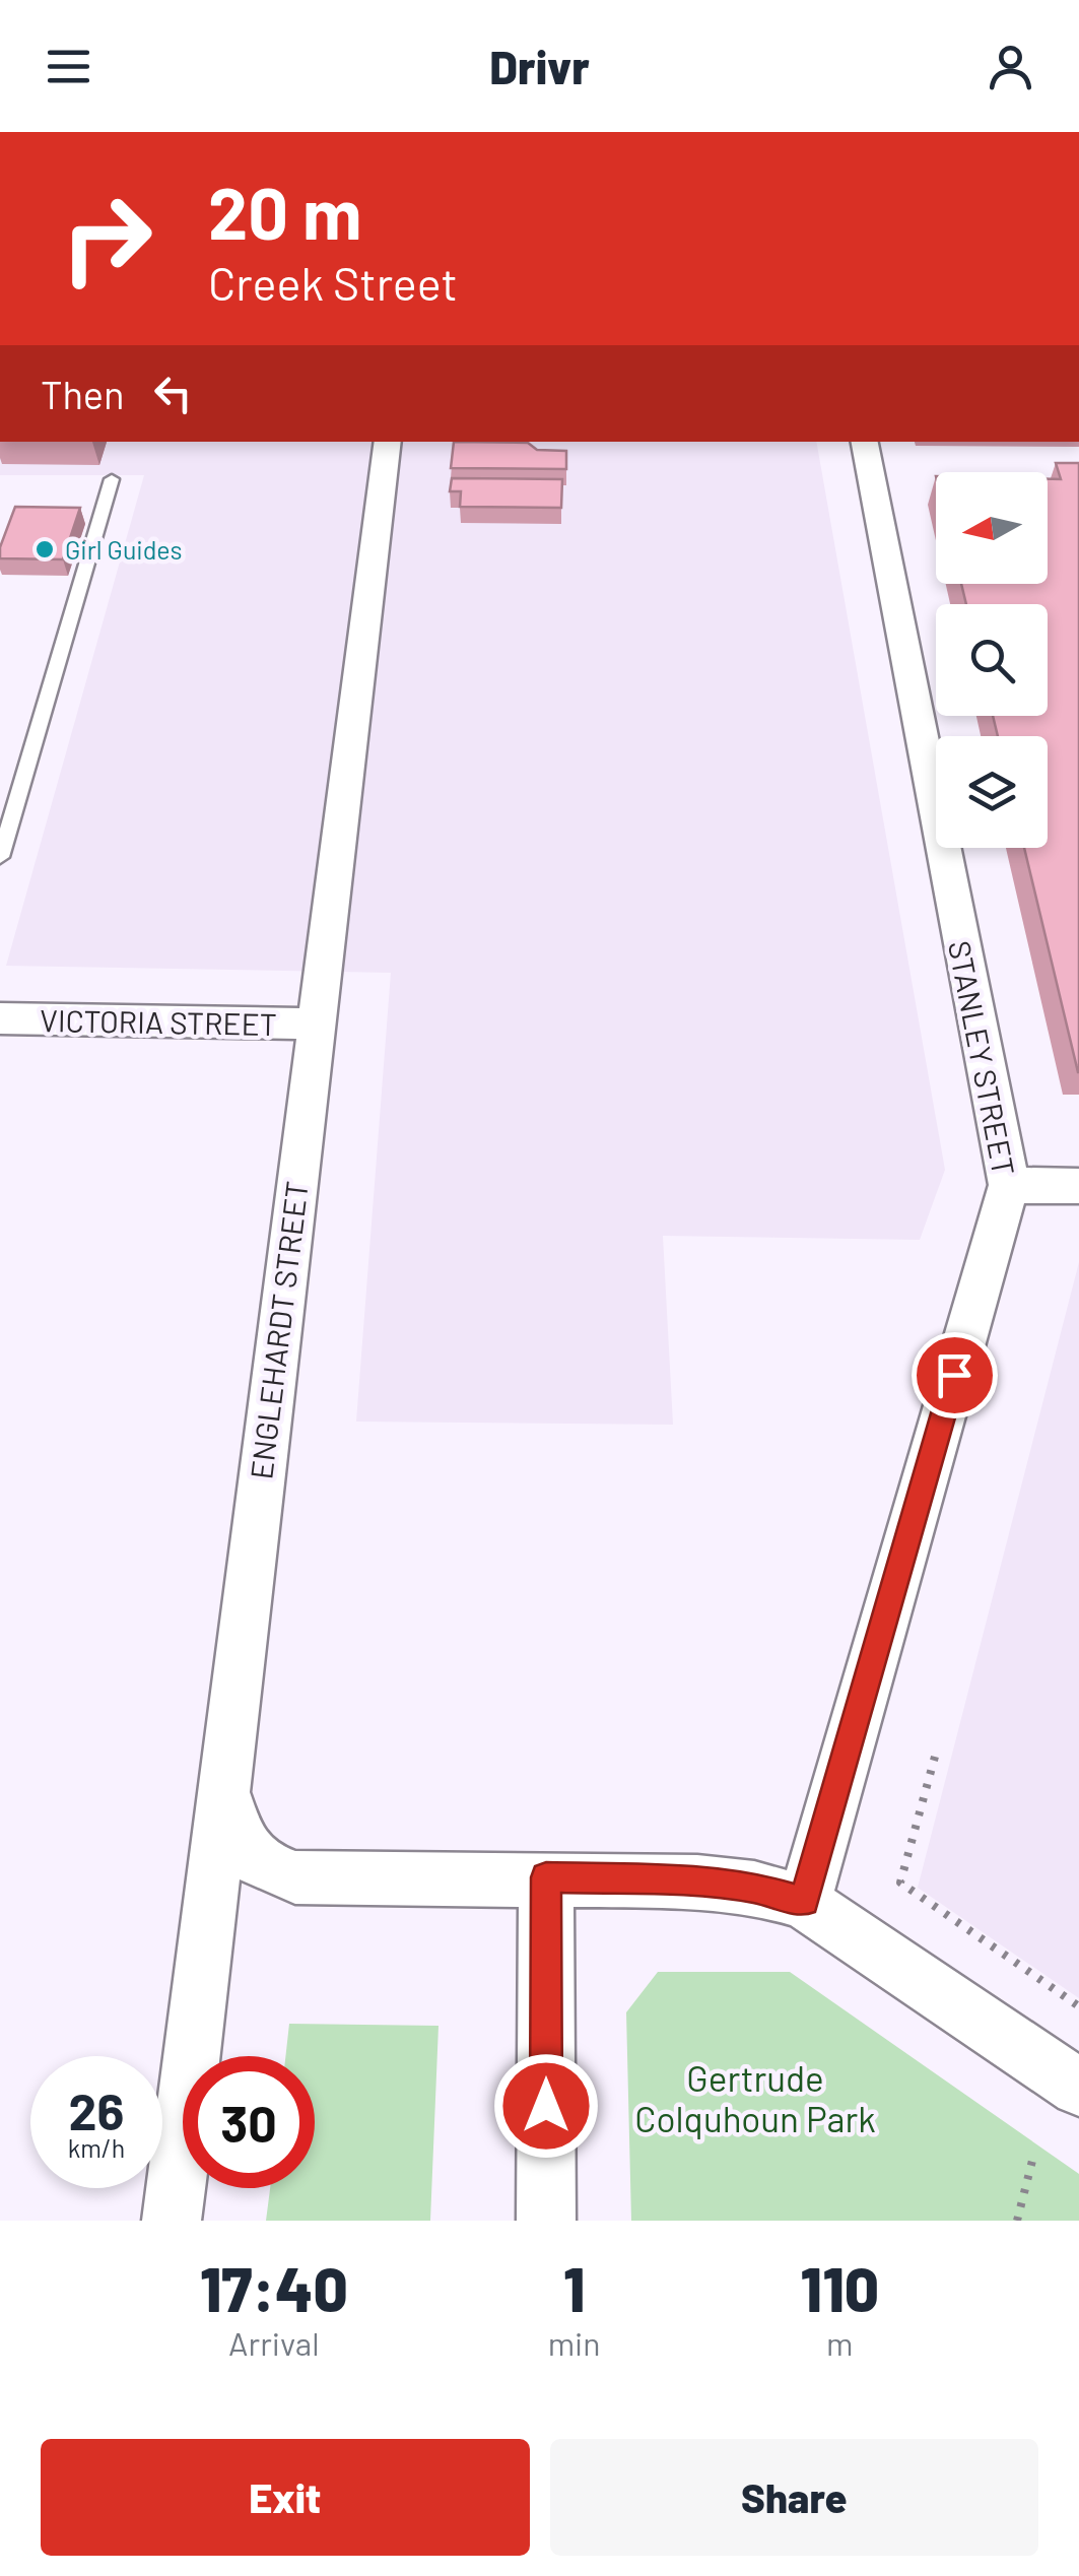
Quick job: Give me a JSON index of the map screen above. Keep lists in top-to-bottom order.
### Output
{
  "streets": {
    "street": ["VICTORIA STREET", "STANLEY STREET", "ENGLEHARDT STREET"]
  },
  "crossings": [
    ["VICTORIA STREET", "ENGLEHARDT STREET"]
  ],
  "parks": ["Gertrude Colquhoun Park"],
  "places": ["Girl Guides"],
  "north": "left",
  "page": {
    "header": "Drivr",
    "turn": ["20 m", "Creek Street"],
    "then": "Then",
    "speed": "26 km/h",
    "limit": "30",
    "eta": [
      "17:40",
      "Arrival",
      "1",
      "min",
      "110",
      "m"
    ],
    "buttons": ["Exit", "Share"]
  }
}
